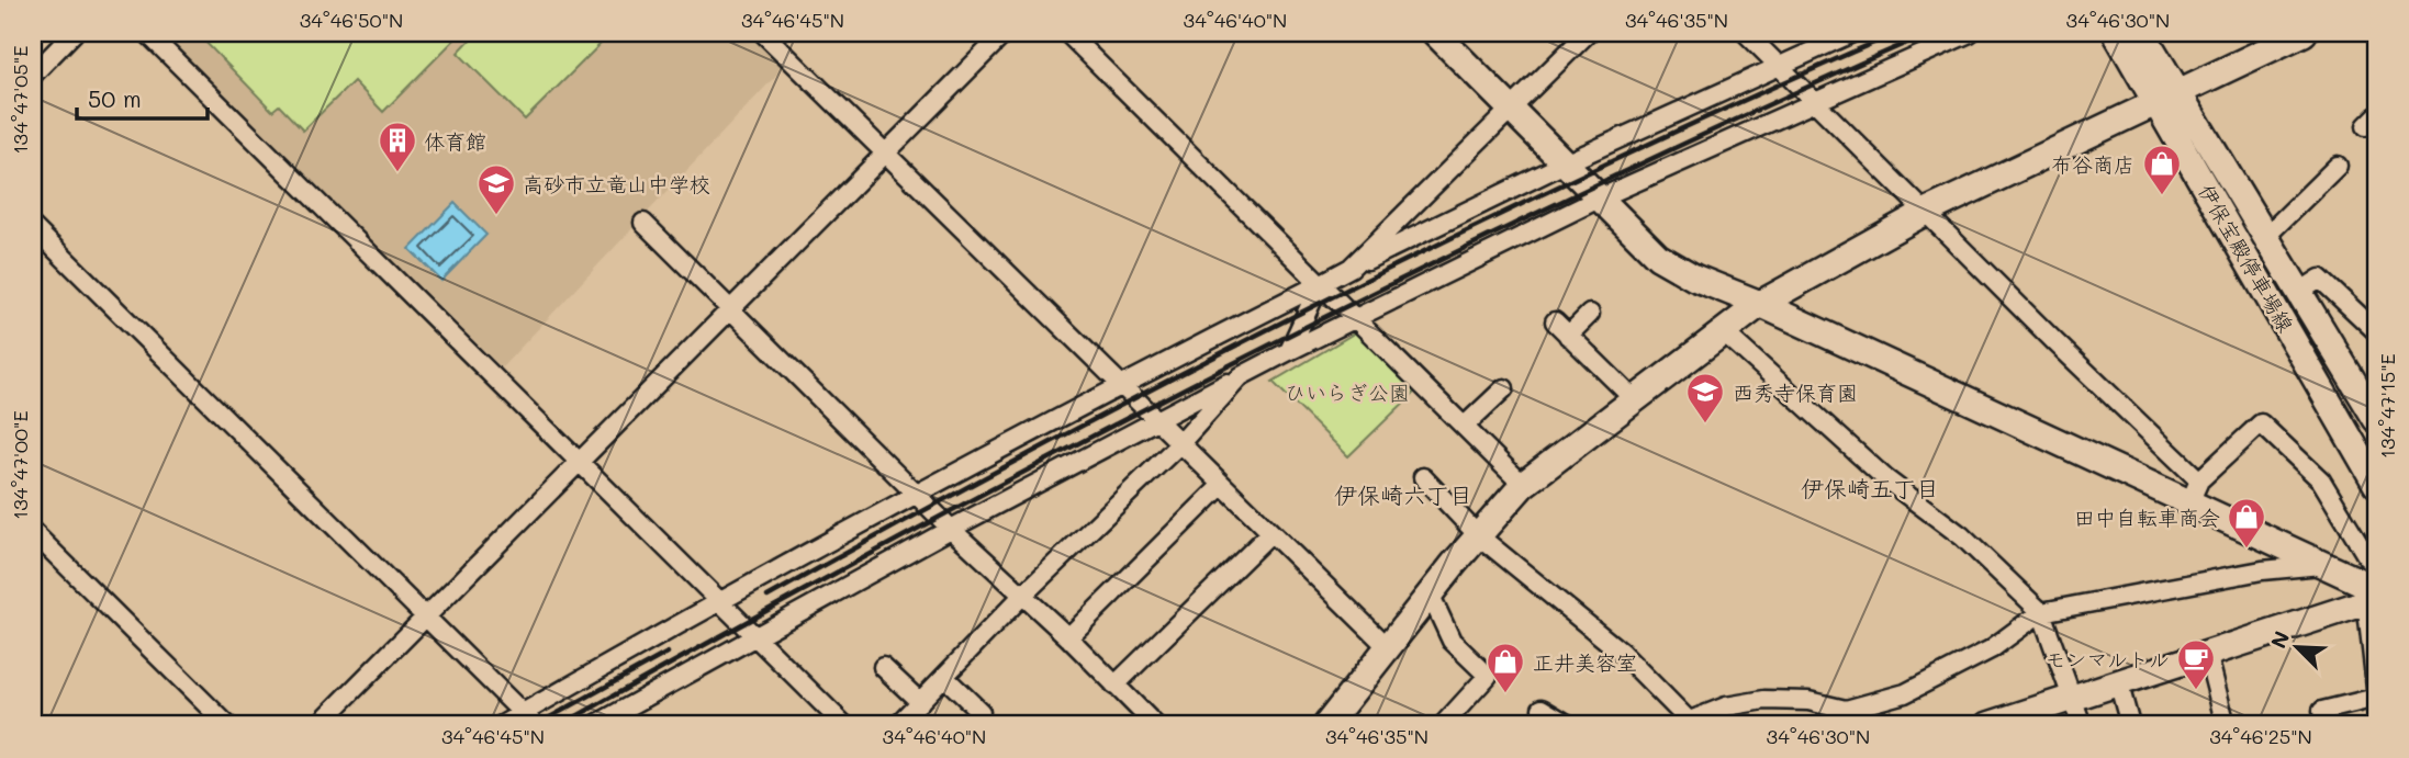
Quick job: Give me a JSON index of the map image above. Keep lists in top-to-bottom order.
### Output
{
  "streets": {
    "street": ["伊保宝殿停車場線"]
  },
  "districts": ["伊保崎五丁目", "伊保崎六丁目"],
  "parks": ["ひいらぎ公園"],
  "places": {
    "building": ["体育館"],
    "shop": ["布谷商店", "田中自転車商会", "正井美容室"],
    "school or university": ["高砂市立竜山中学校", "西秀寺保育園"],
    "cafe": ["モンマルトル"]
  },
  "scale_bar": "50 m",
  "north": "top left",
  "coordinates": [
    "34°46'50\"N",
    "34°46'45\"N",
    "34°46'40\"N",
    "34°46'35\"N",
    "34°46'30\"N",
    "134°47'05\"E",
    "134°47'15\"E",
    "134°47'00\"E",
    "34°46'25\"N"
  ]
}
